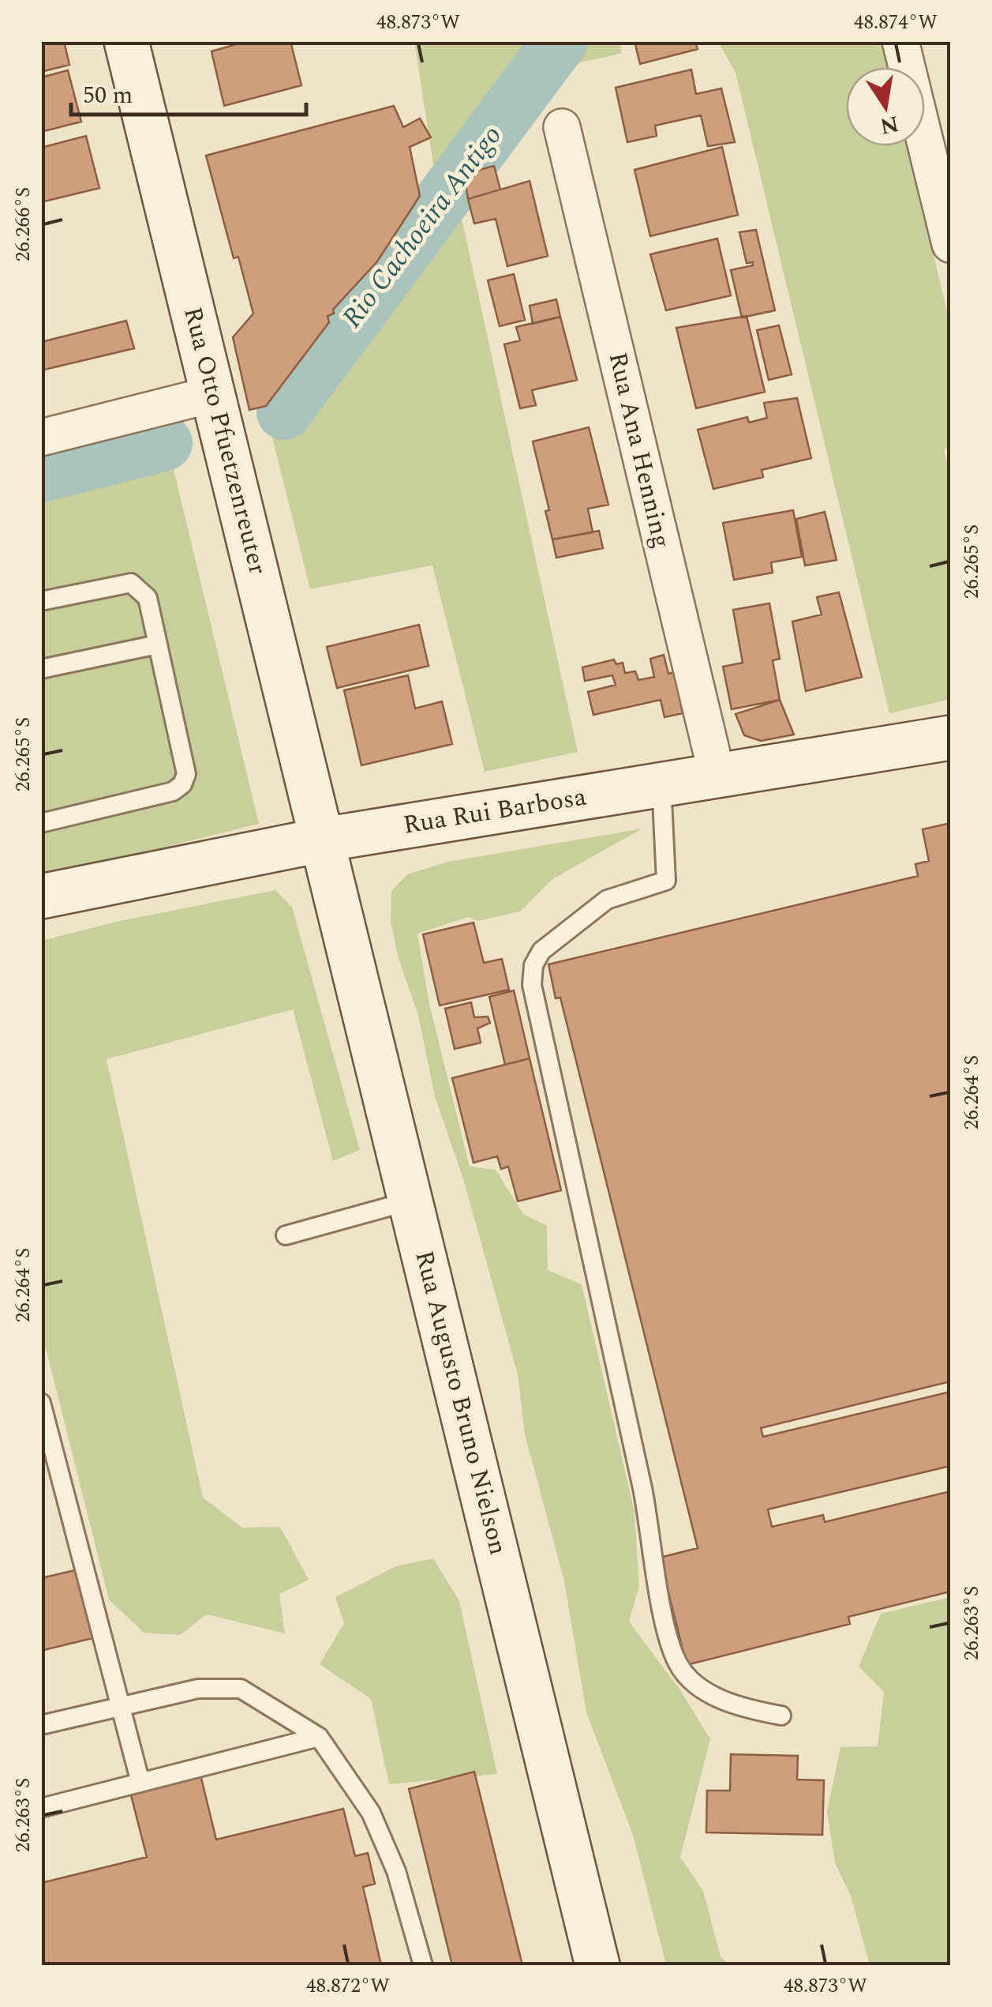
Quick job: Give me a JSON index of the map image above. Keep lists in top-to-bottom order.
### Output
{
  "streets": {
    "main road": ["Rua Otto Pfuetzenreuter", "Rua Rui Barbosa", "Rua Augusto Bruno Nielson"],
    "street": ["Rua Ana Henning"]
  },
  "crossings": [
    ["Rua Otto Pfuetzenreuter", "Rua Rui Barbosa"],
    ["Rua Otto Pfuetzenreuter", "Rua Augusto Bruno Nielson"],
    ["Rua Ana Henning", "Rua Rui Barbosa"],
    ["Rua Rui Barbosa", "Rua Augusto Bruno Nielson"]
  ],
  "water": ["Rio Cachoeira Antigo"],
  "scale_bar": "50 m",
  "north": "bottom",
  "coordinates": [
    "48.873°W",
    "48.874°W",
    "26.266°S",
    "26.265°S",
    "26.264°S",
    "26.263°S",
    "48.872°W"
  ]
}
